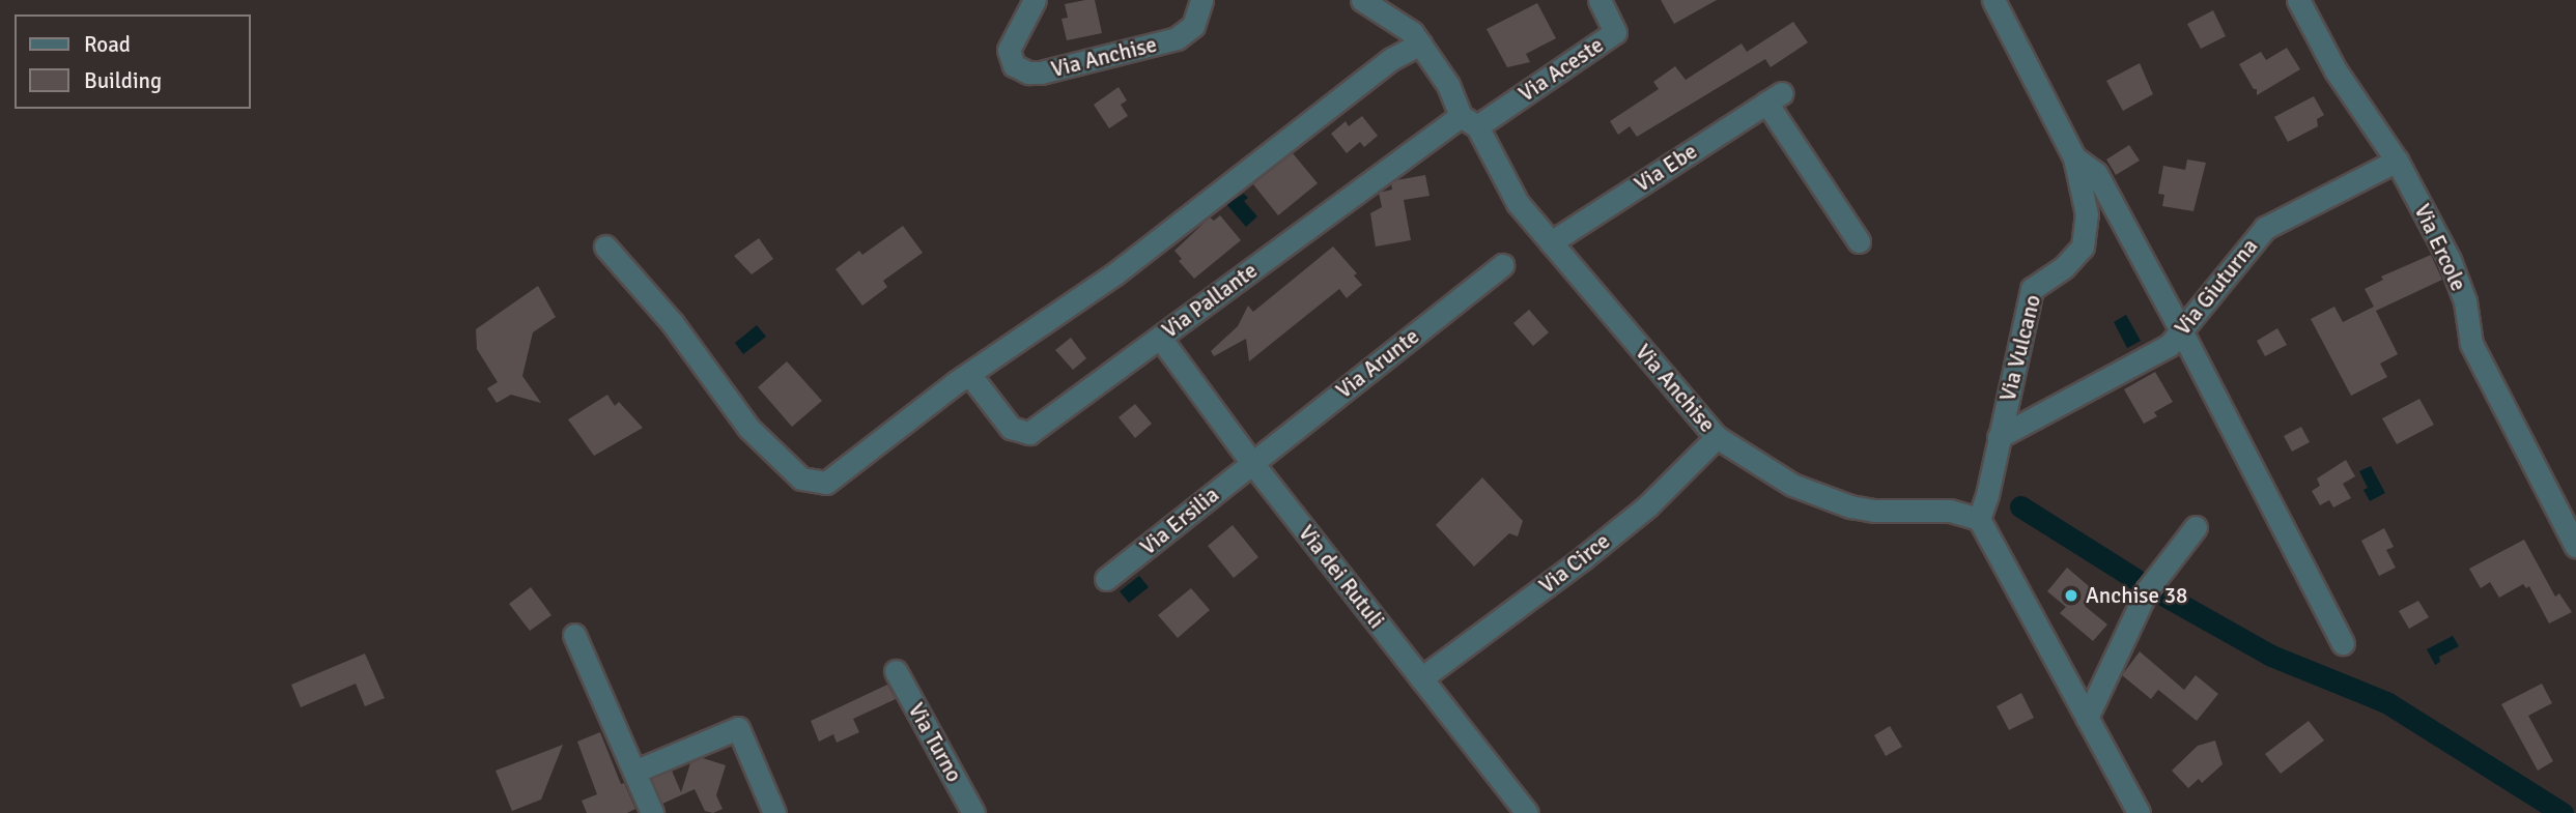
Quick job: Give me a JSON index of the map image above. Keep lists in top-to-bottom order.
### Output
{
  "streets": {
    "street": [
      "Via Anchise",
      "Via Aceste",
      "Via Ebe",
      "Via Ercole",
      "Via Giuturna",
      "Via Pallante",
      "Via Vulcano",
      "Via Arunte",
      "Via Ersilia",
      "Via Circe",
      "Via dei Rutuli",
      "Via Turno"
    ]
  },
  "crossings": [
    ["Via Anchise", "Via Aceste"],
    ["Via Anchise", "Via Ebe"],
    ["Via Anchise", "Via Pallante"],
    ["Via Anchise", "Via Vulcano"],
    ["Via Anchise", "Via Circe"],
    ["Via Aceste", "Via Pallante"],
    ["Via Ercole", "Via Giuturna"],
    ["Via Giuturna", "Via Vulcano"],
    ["Via Pallante", "Via dei Rutuli"],
    ["Via Arunte", "Via Ersilia"],
    ["Via Arunte", "Via dei Rutuli"],
    ["Via Ersilia", "Via dei Rutuli"],
    ["Via Circe", "Via dei Rutuli"]
  ],
  "places": ["Anchise 38"],
  "legend": ["Road", "Building"]
}
